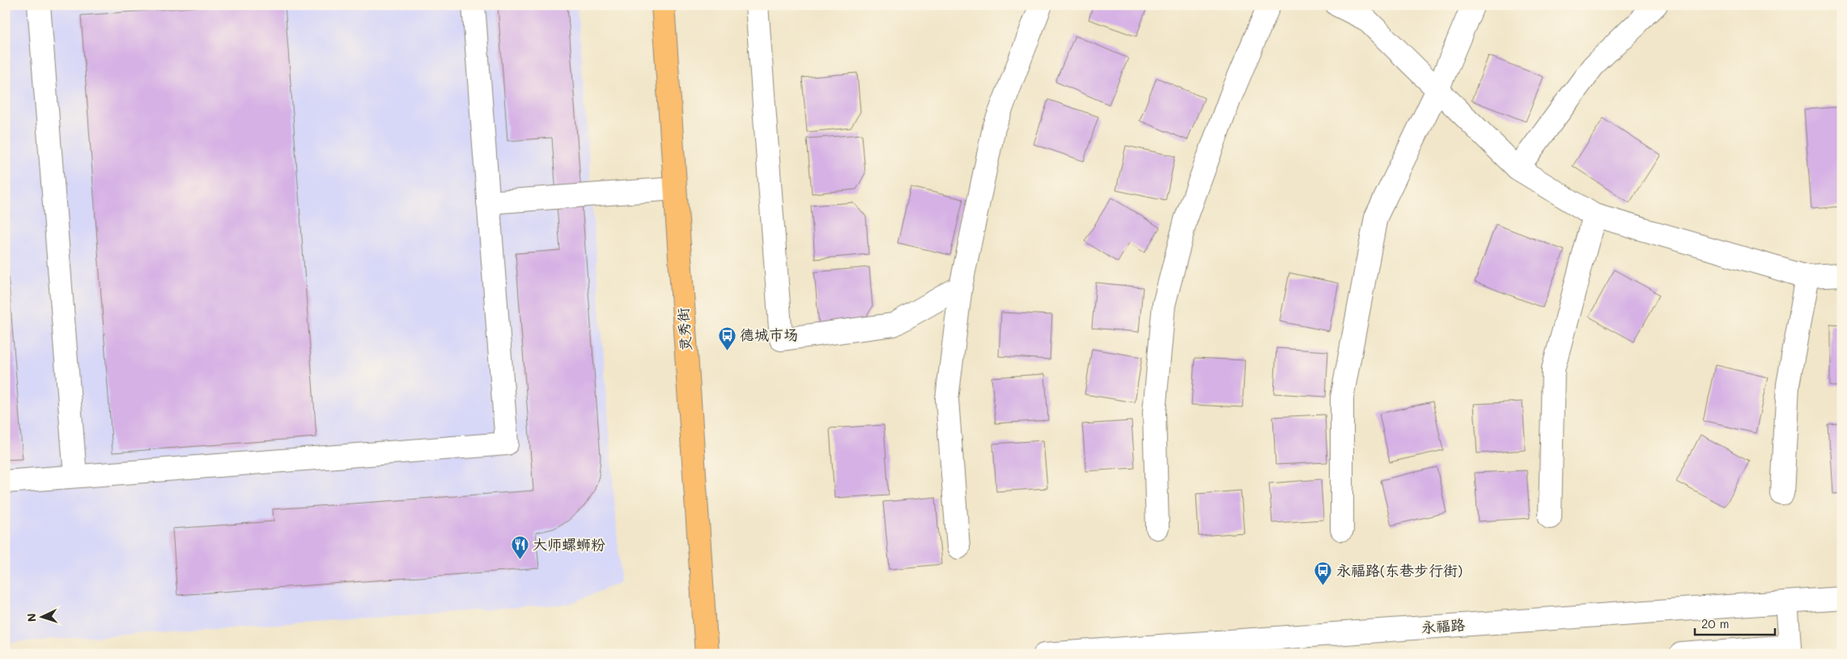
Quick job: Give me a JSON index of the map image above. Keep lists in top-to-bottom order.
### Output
{
  "streets": {
    "main road": ["灵秀街"],
    "street": ["永福路"]
  },
  "places": {
    "bus stop": ["德城市场", "永福路(东巷步行街)"],
    "restaurant": ["大师螺蛳粉"]
  },
  "scale_bar": "20 m",
  "north": "left"
}
